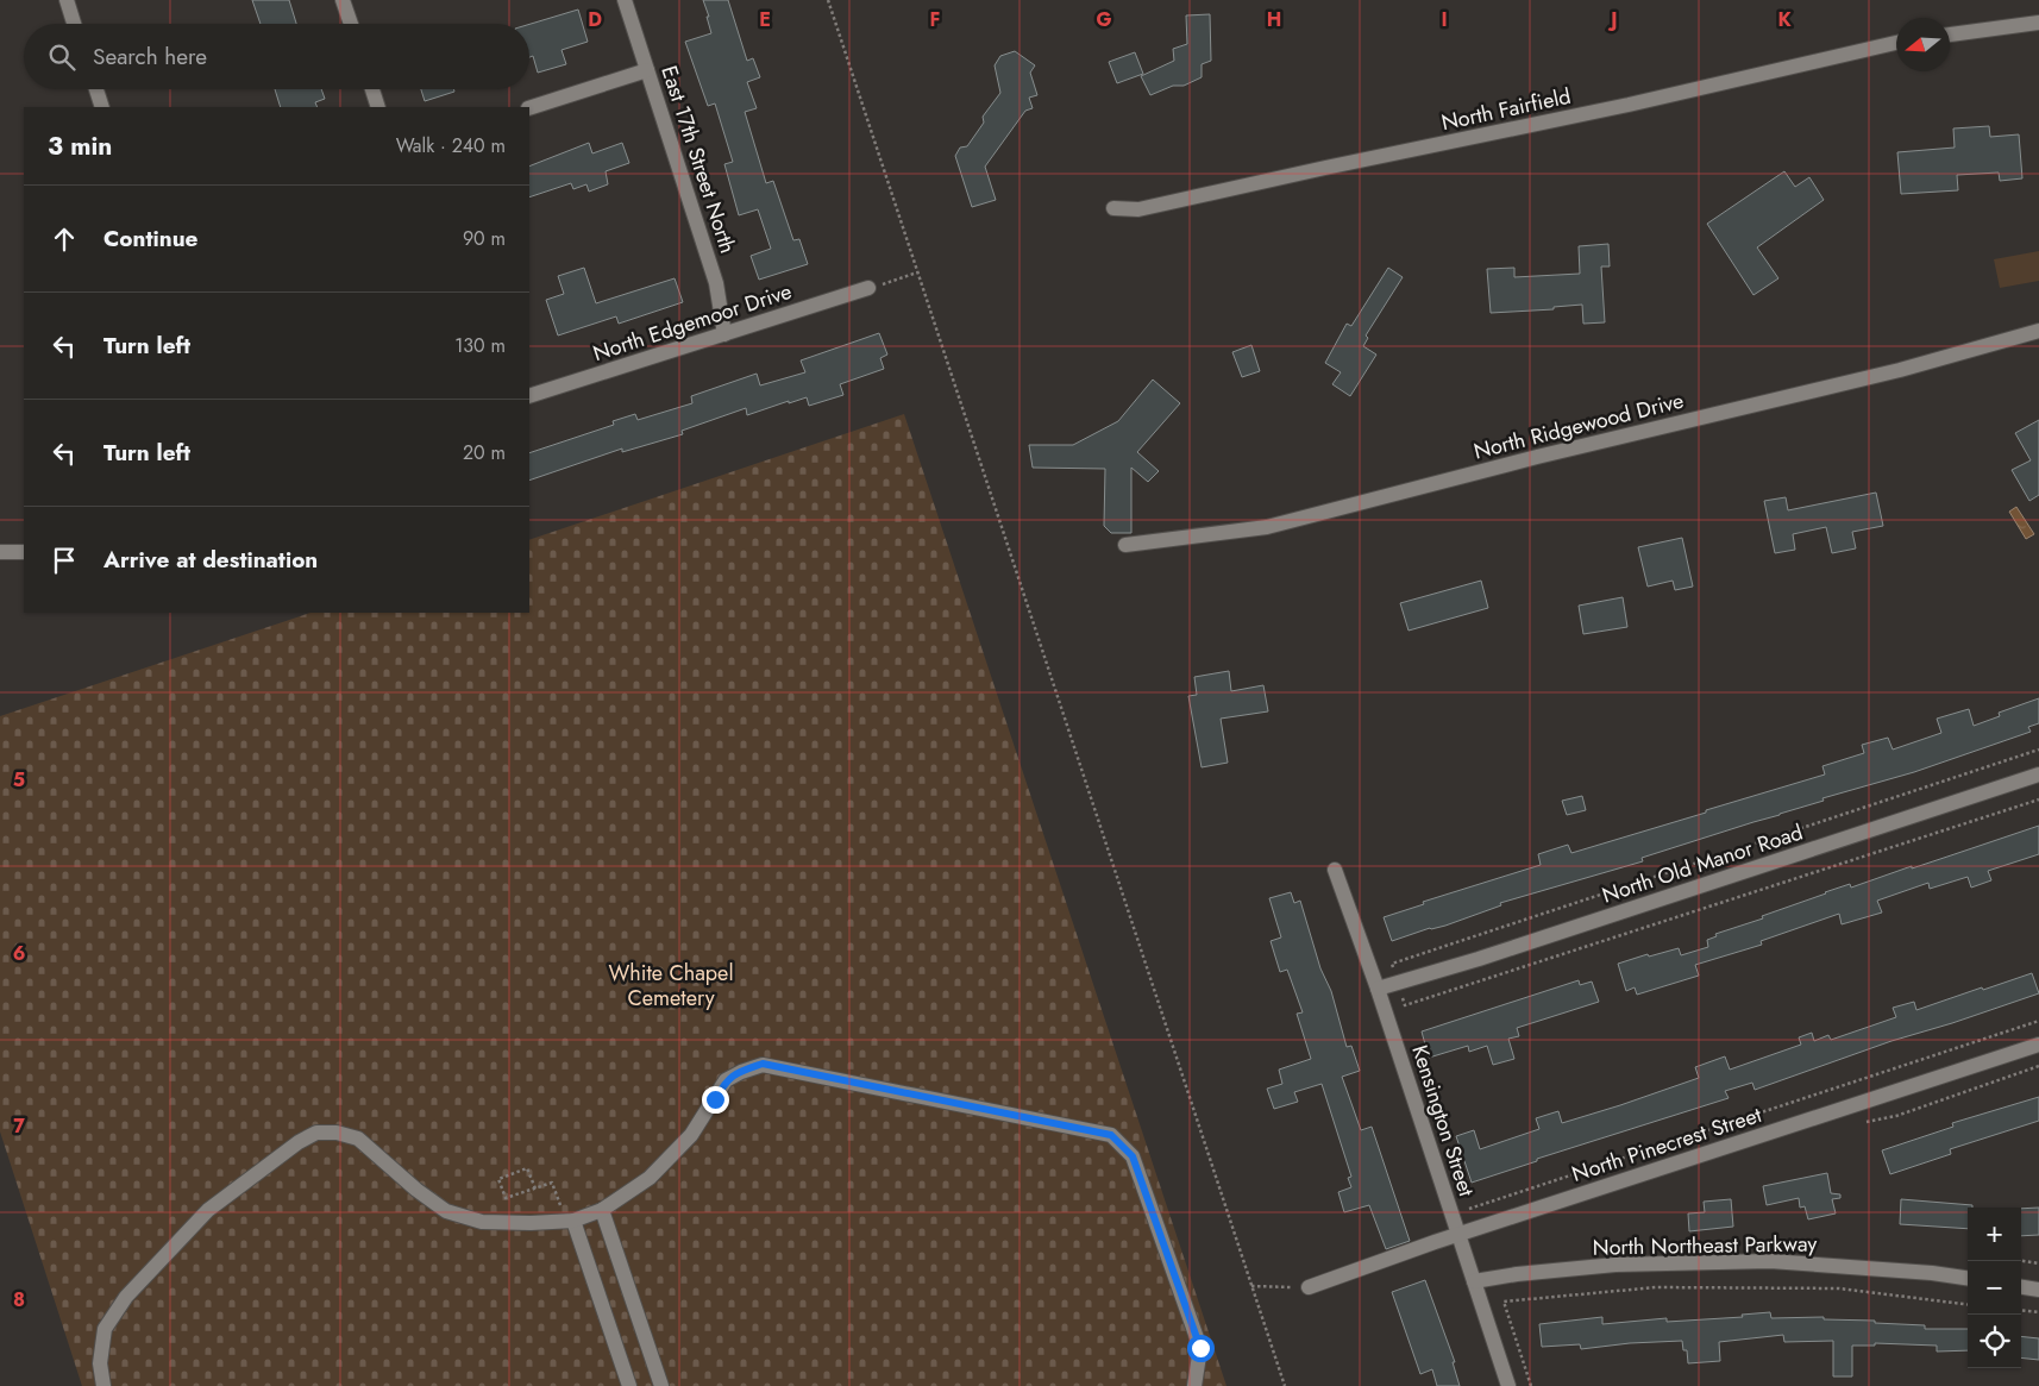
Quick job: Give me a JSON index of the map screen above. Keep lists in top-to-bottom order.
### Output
{
  "streets": {
    "street": [
      "North Fairfield",
      "East 17th Street North",
      "North Edgemoor Drive",
      "North Ridgewood Drive",
      "North Old Manor Road",
      "Kensington Street",
      "North Pinecrest Street",
      "North Northeast Parkway"
    ]
  },
  "crossings": [
    ["East 17th Street North", "North Edgemoor Drive"],
    ["North Old Manor Road", "Kensington Street"],
    ["Kensington Street", "North Pinecrest Street"],
    ["Kensington Street", "North Northeast Parkway"]
  ],
  "parks": ["White Chapel Cemetery"],
  "north": "left",
  "page": {
    "search": "Search here",
    "heading": ["3 min", "Walk · 240 m"],
    "list": [
      ["Continue", "90 m"],
      ["Turn left", "130 m"],
      ["Turn left", "20 m"],
      "Arrive at destination"
    ],
    "map_buttons": ["+", "−"]
  },
  "grid": {
    "columns": [
      "D",
      "E",
      "F",
      "G",
      "H",
      "I",
      "J",
      "K"
    ],
    "rows": [
      "5",
      "6",
      "7",
      "8"
    ]
  }
}
